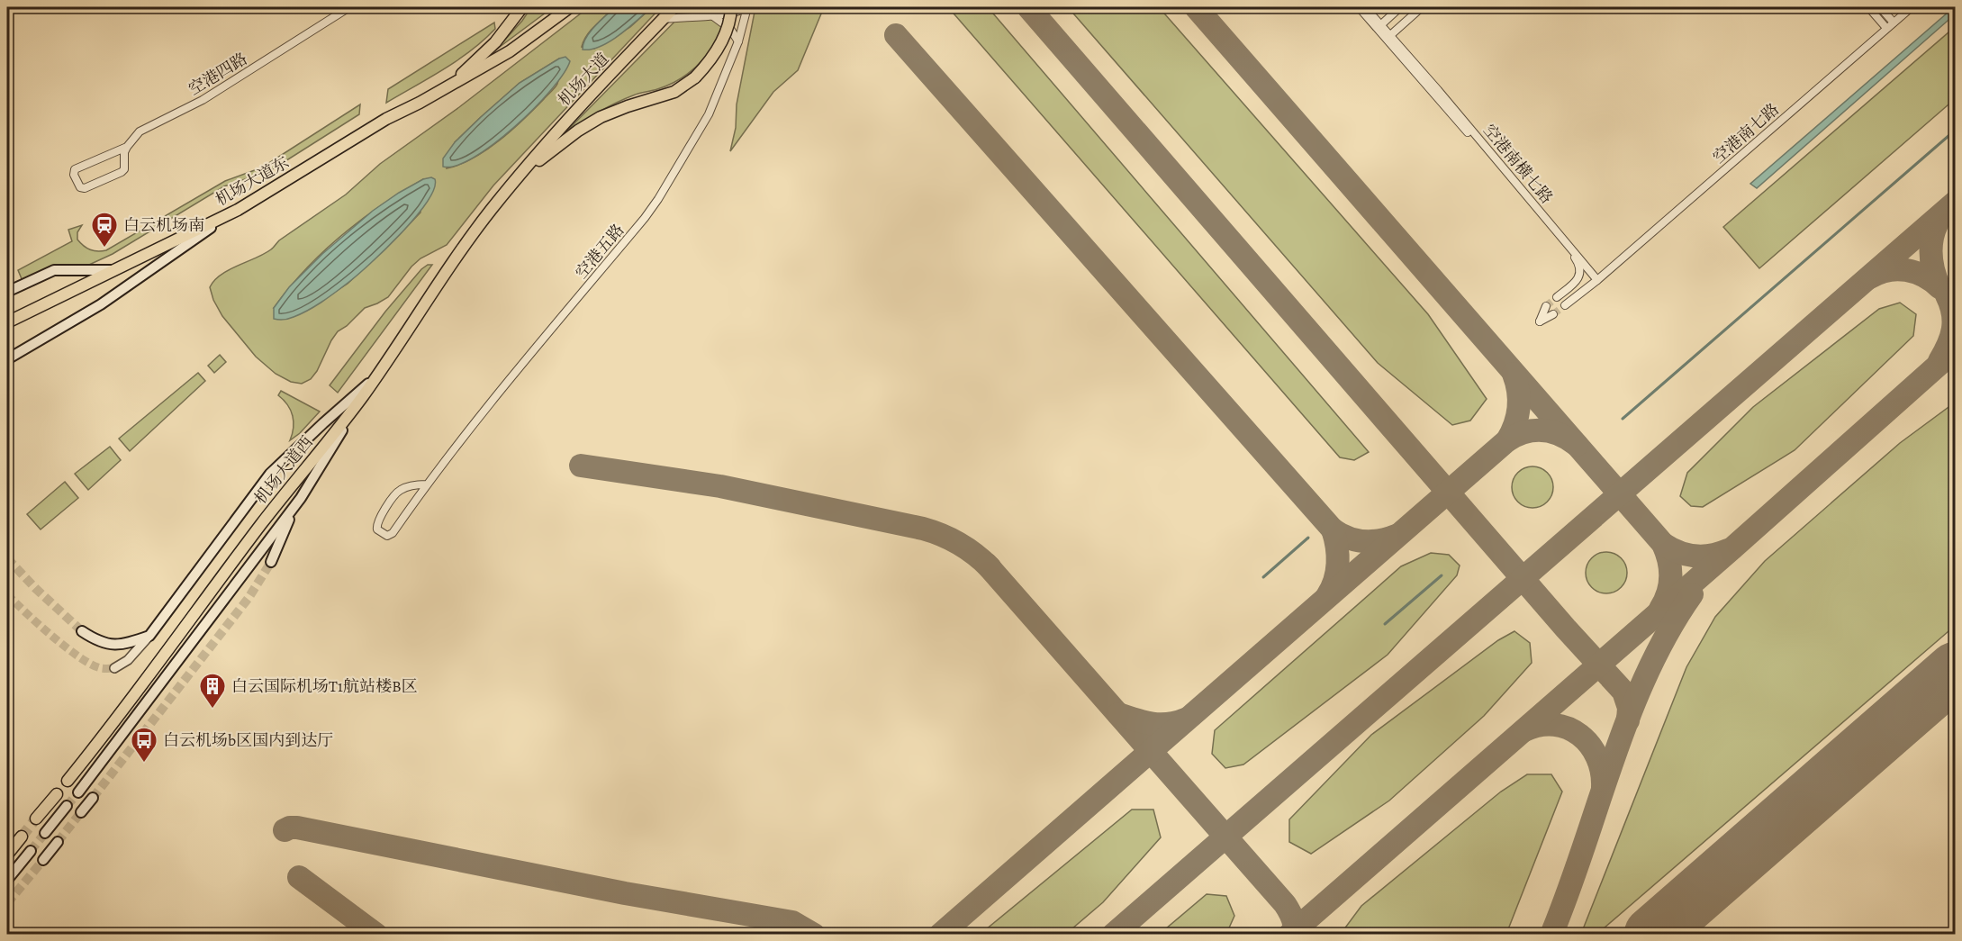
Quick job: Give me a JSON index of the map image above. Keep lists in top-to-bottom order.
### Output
{
  "streets": {
    "highway": ["机场大道", "机场大道东", "机场大道西"],
    "street": [
      "空港四路",
      "空港南七路",
      "空港南横七路",
      "空港五路"
    ]
  },
  "crossings": [
    ["机场大道", "机场大道西"],
    ["空港南七路", "空港南横七路"]
  ],
  "places": {
    "station": ["白云机场南"],
    "building": ["白云国际机场T1航站楼B区"],
    "bus stop": ["白云机场b区国内到达厅"]
  }
}
